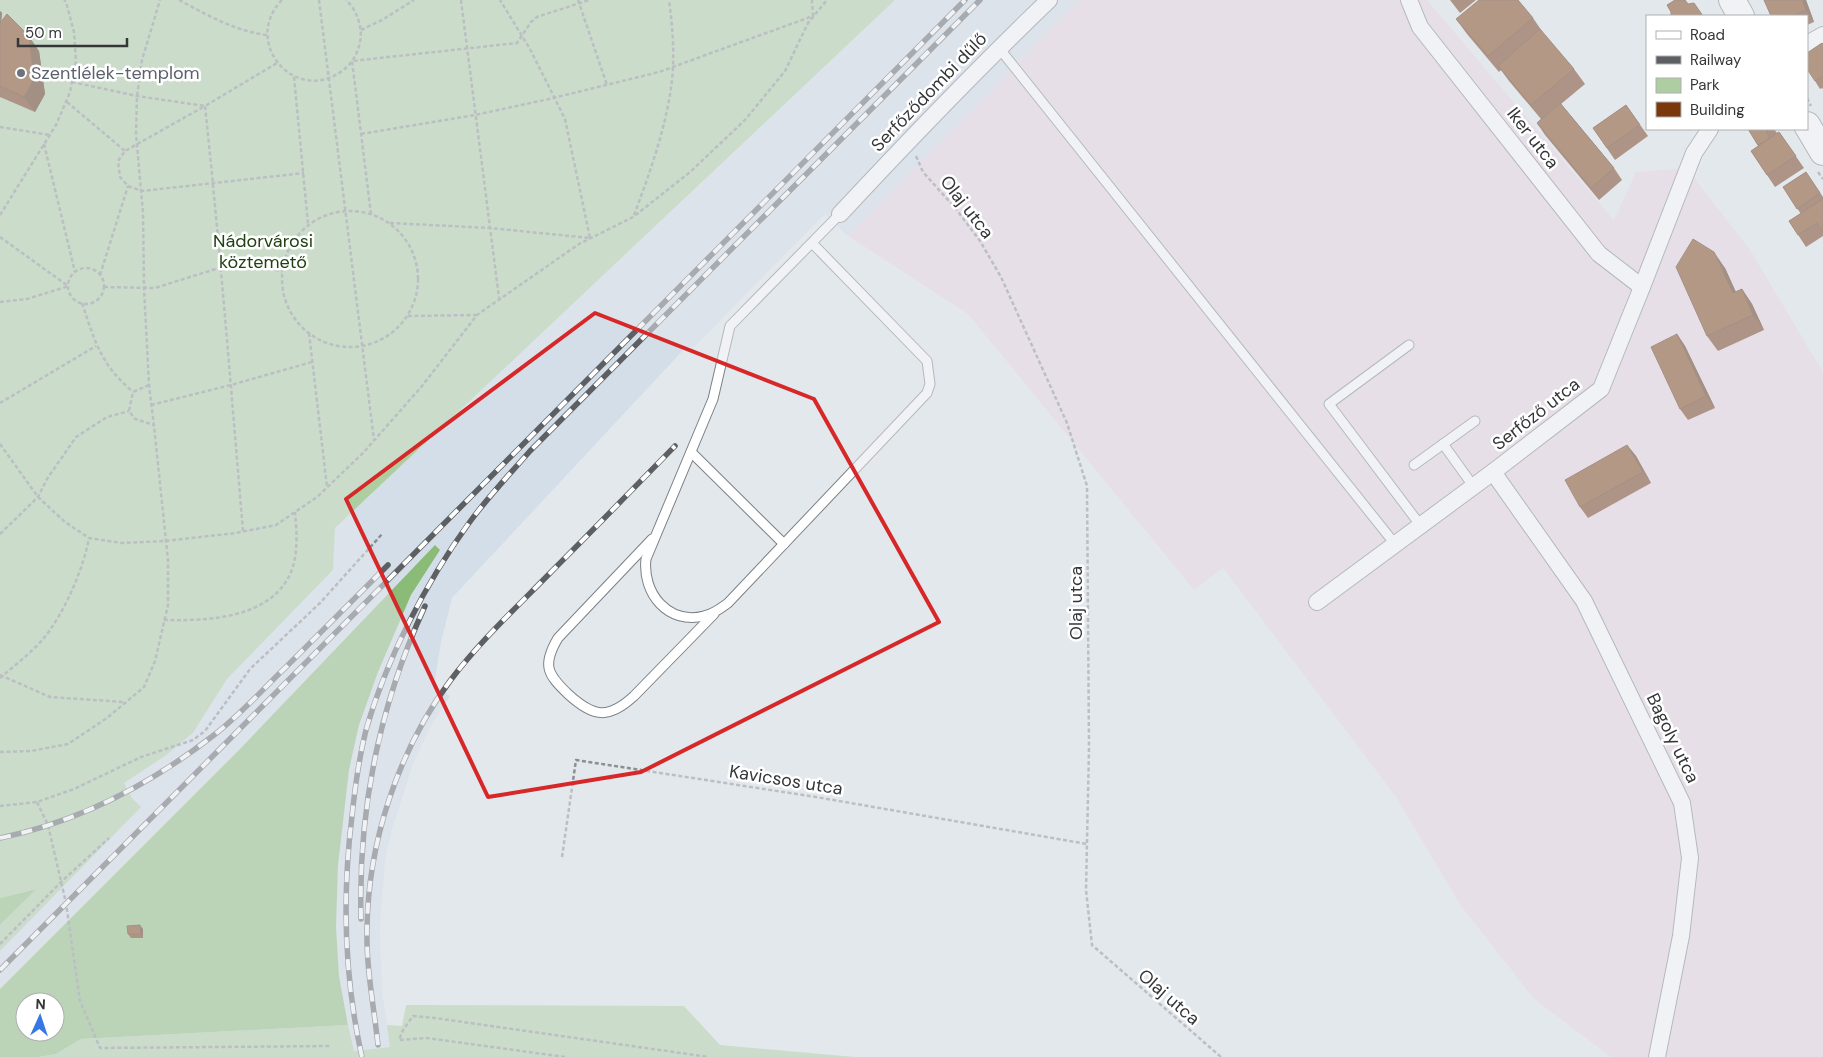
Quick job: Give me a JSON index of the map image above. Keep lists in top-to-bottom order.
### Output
{
  "streets": {
    "street": [
      "Serfőződombi dűlő",
      "Iker utca",
      "Serfőző utca",
      "Bagoly utca"
    ],
    "path": ["Olaj utca", "Kavicsos utca"]
  },
  "crossings": [
    ["Serfőződombi dűlő", "Olaj utca"],
    ["Iker utca", "Serfőző utca"],
    ["Olaj utca", "Kavicsos utca"],
    ["Serfőző utca", "Bagoly utca"]
  ],
  "parks": ["Nádorvárosi köztemető"],
  "places": ["Szentlélek-templom"],
  "legend": [
    "Road",
    "Railway",
    "Park",
    "Building"
  ],
  "scale_bar": "50 m",
  "north": "top"
}
